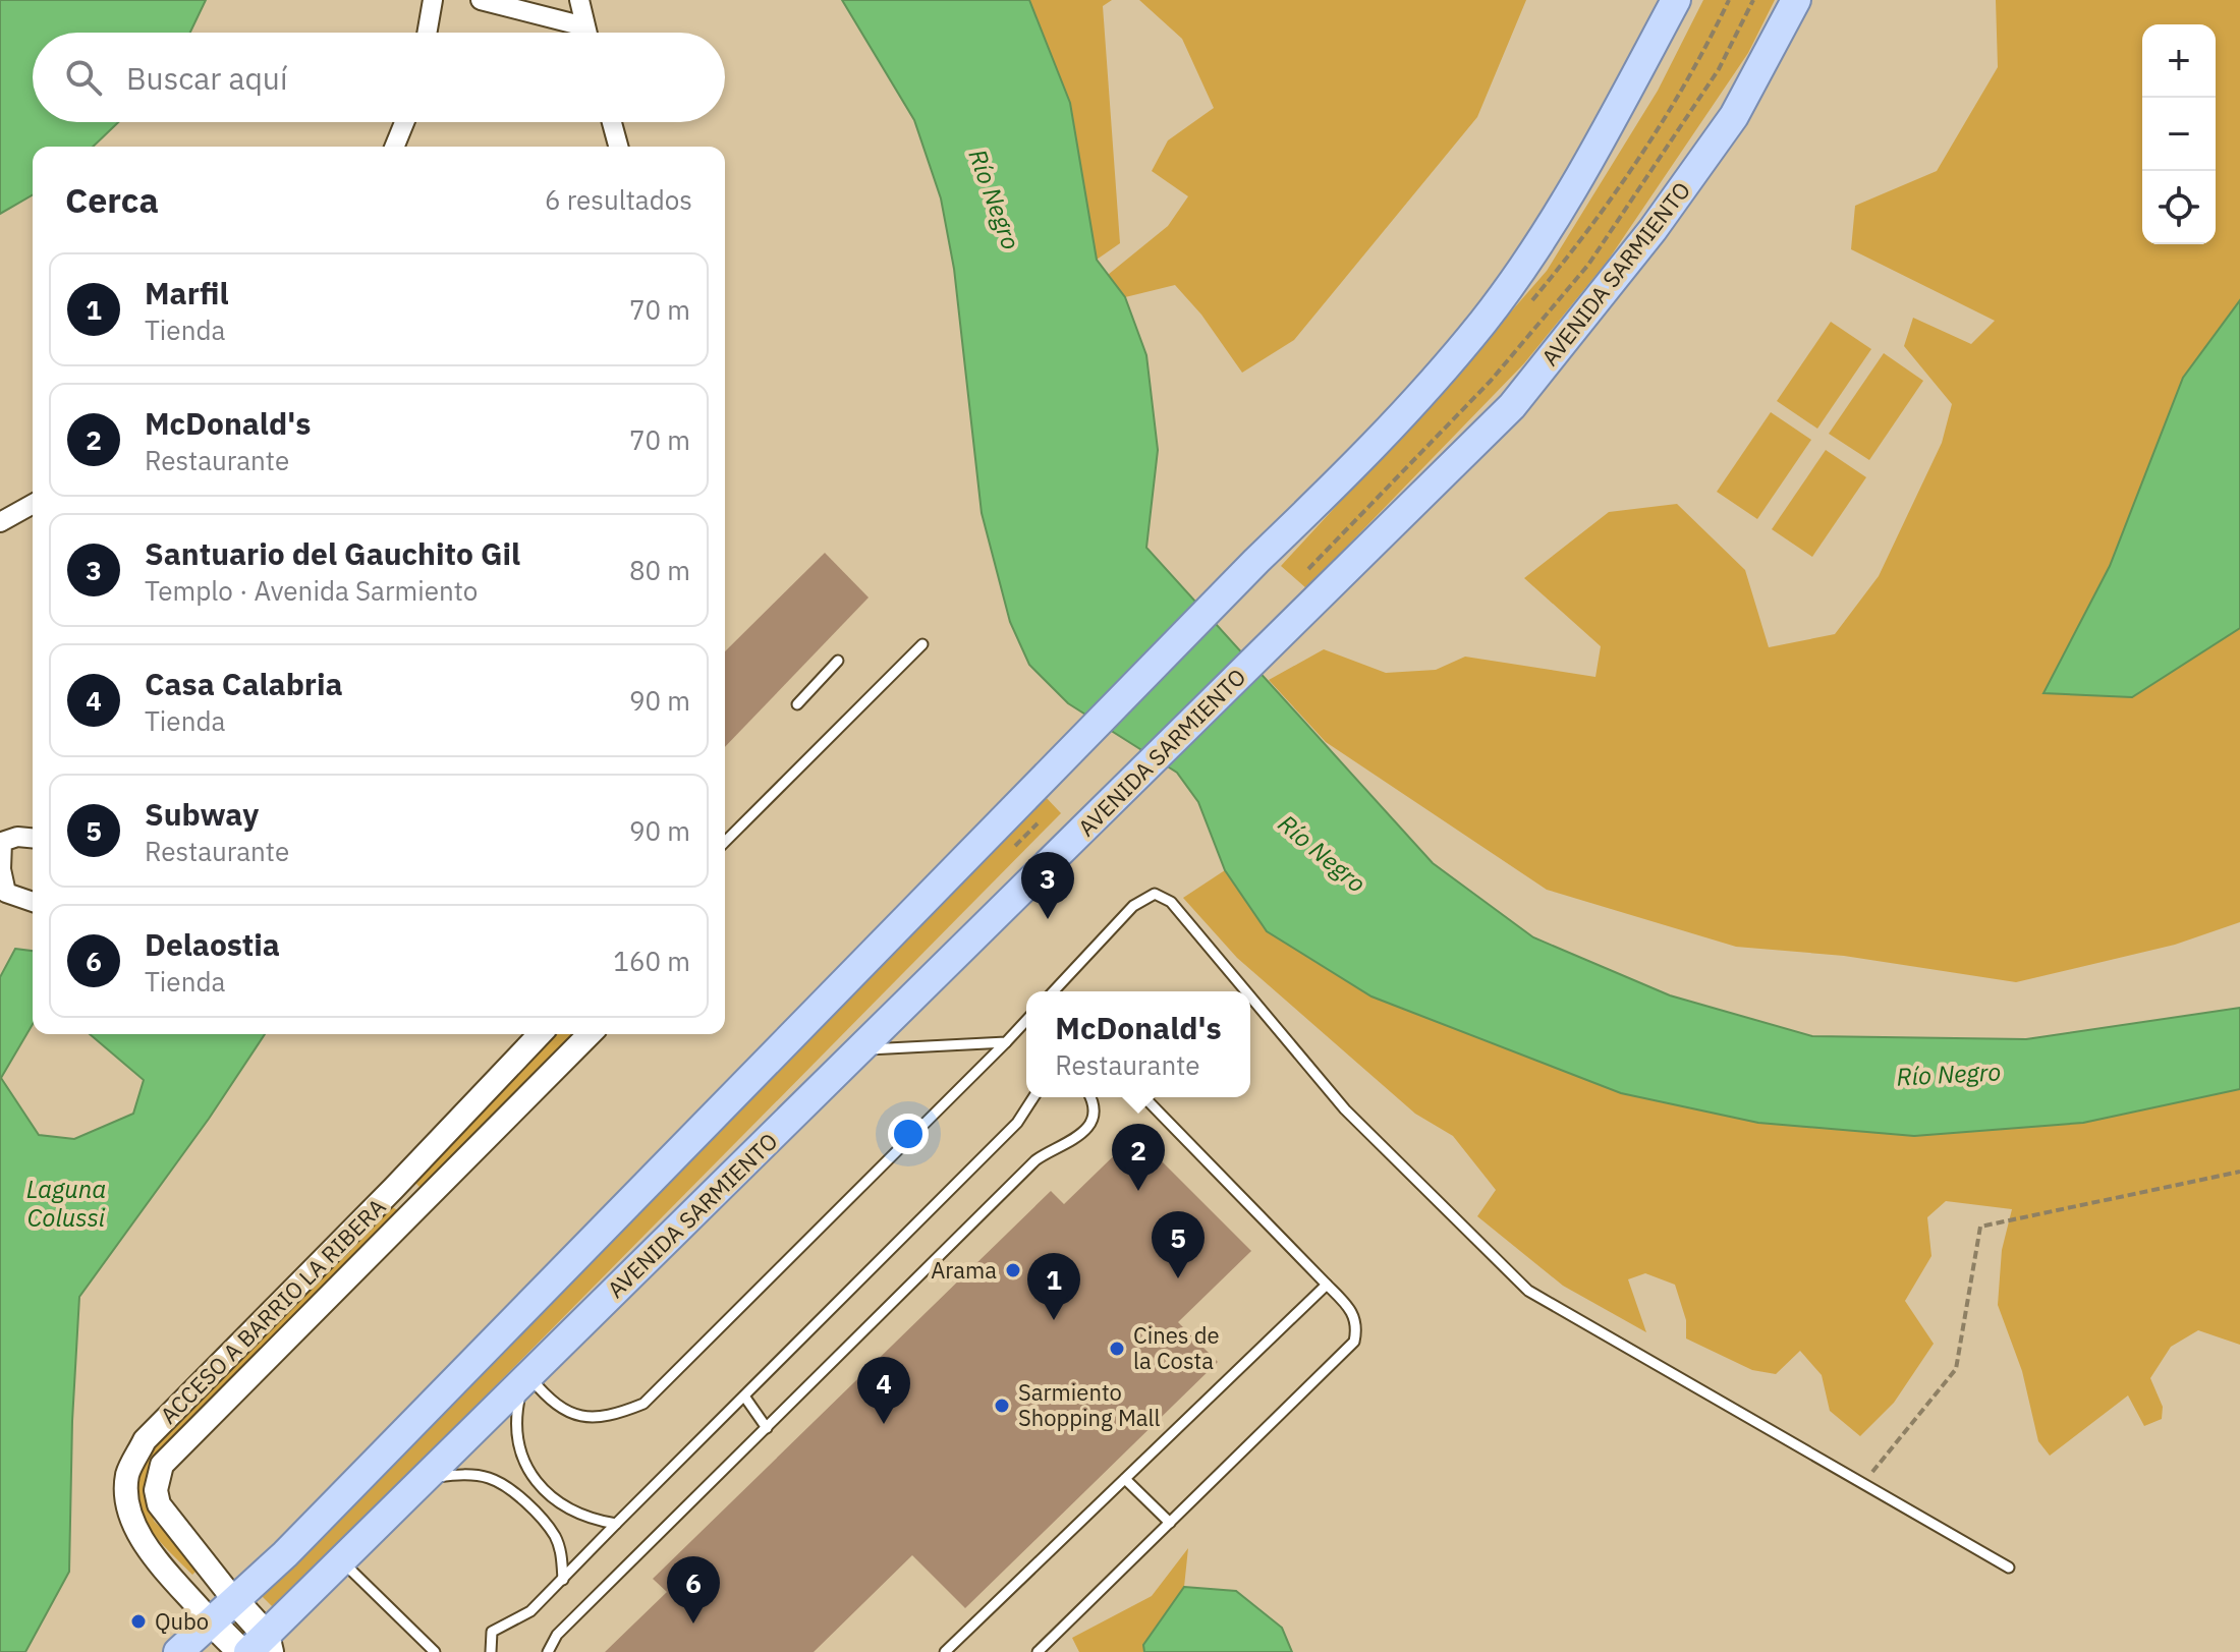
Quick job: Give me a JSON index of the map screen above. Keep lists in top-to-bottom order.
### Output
{
  "streets": {
    "main road": ["AVENIDA SARMIENTO"],
    "street": ["ACCESO A BARRIO LA RIBERA"]
  },
  "water": ["Río Negro", "Laguna Colussi"],
  "places": [
    "Arama",
    "Cines de la Costa",
    "Sarmiento Shopping Mall",
    "Qubo"
  ],
  "page": {
    "map_buttons": ["+", "−"],
    "search": "Buscar aquí",
    "heading": ["Cerca", "6 resultados"],
    "list": [
      {
        "mark": "1",
        "name": "Marfil",
        "note": "Tienda",
        "value": "70 m"
      },
      {
        "mark": "2",
        "name": "McDonald's",
        "note": "Restaurante",
        "value": "70 m"
      },
      {
        "mark": "3",
        "name": "Santuario del Gauchito Gil",
        "note": "Templo · Avenida Sarmiento",
        "value": "80 m"
      },
      {
        "mark": "4",
        "name": "Casa Calabria",
        "note": "Tienda",
        "value": "90 m"
      },
      {
        "mark": "5",
        "name": "Subway",
        "note": "Restaurante",
        "value": "90 m"
      },
      {
        "mark": "6",
        "name": "Delaostia",
        "note": "Tienda",
        "value": "160 m"
      }
    ],
    "pins": [
      "3",
      "2",
      "5",
      "1",
      "4",
      "6"
    ],
    "popup": ["McDonald's", "Restaurante"]
  }
}
